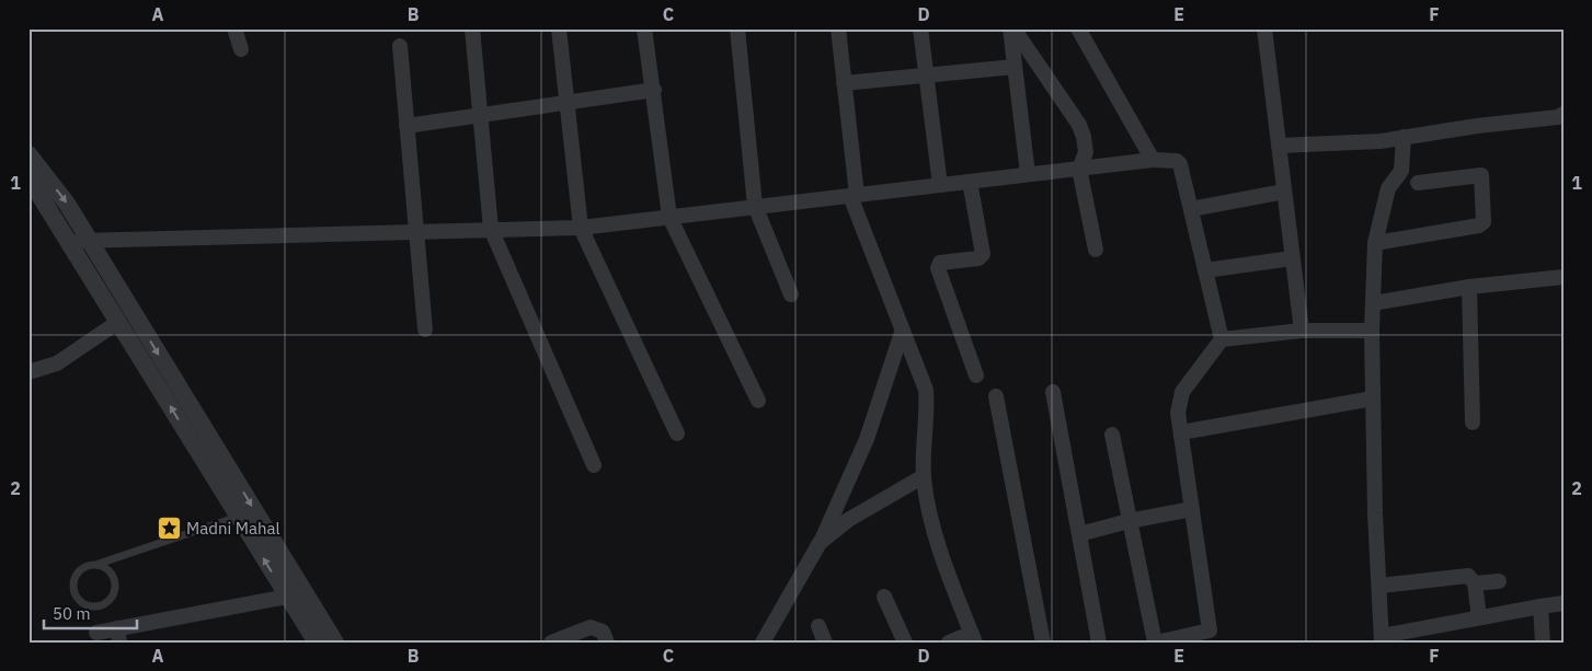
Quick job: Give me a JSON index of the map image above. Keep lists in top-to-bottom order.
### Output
{
  "places": {
    "place": ["Madni Mahal"]
  },
  "scale_bar": "50 m",
  "grid": {
    "columns": [
      "A",
      "B",
      "C",
      "D",
      "E",
      "F"
    ],
    "rows": ["1", "2"]
  }
}
